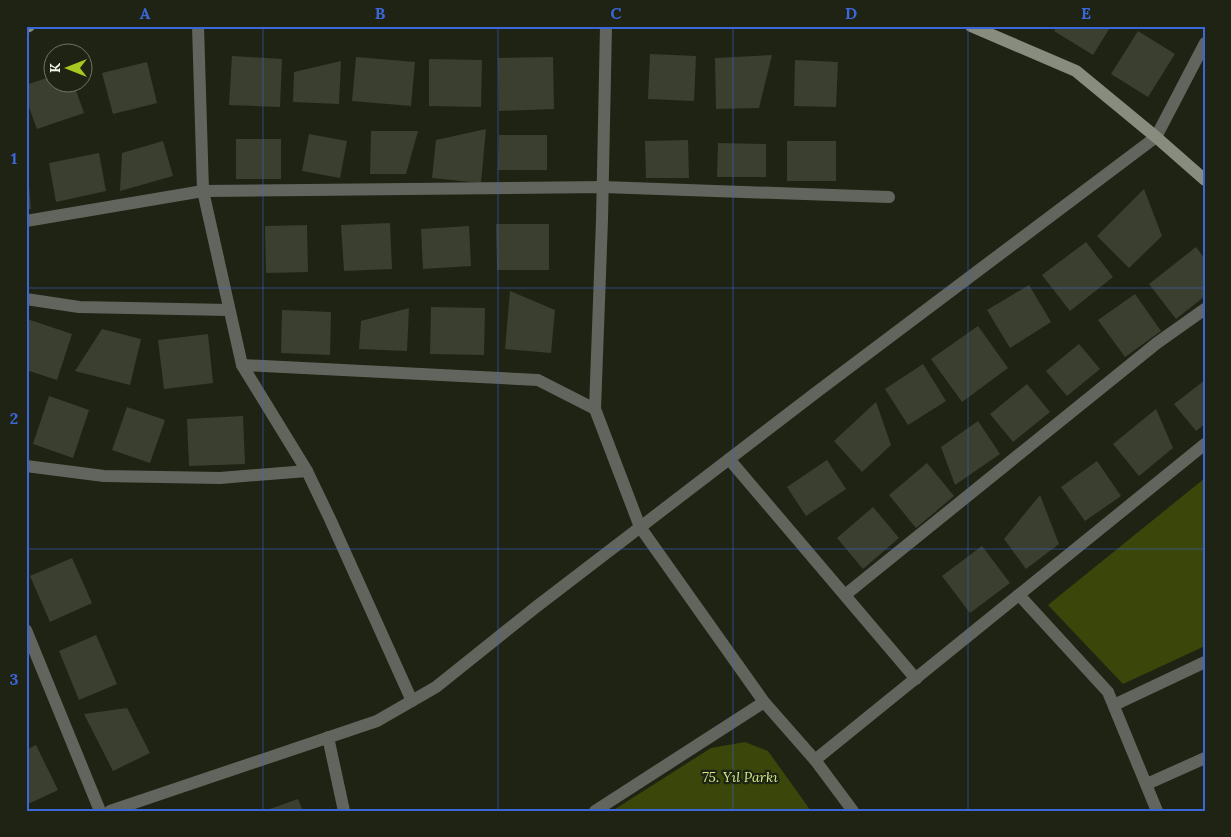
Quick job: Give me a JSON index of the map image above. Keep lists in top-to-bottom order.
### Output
{
  "parks": ["75. Yıl Parkı"],
  "north": "left",
  "grid": {
    "columns": [
      "A",
      "B",
      "C",
      "D",
      "E"
    ],
    "rows": ["1", "2", "3"]
  }
}
